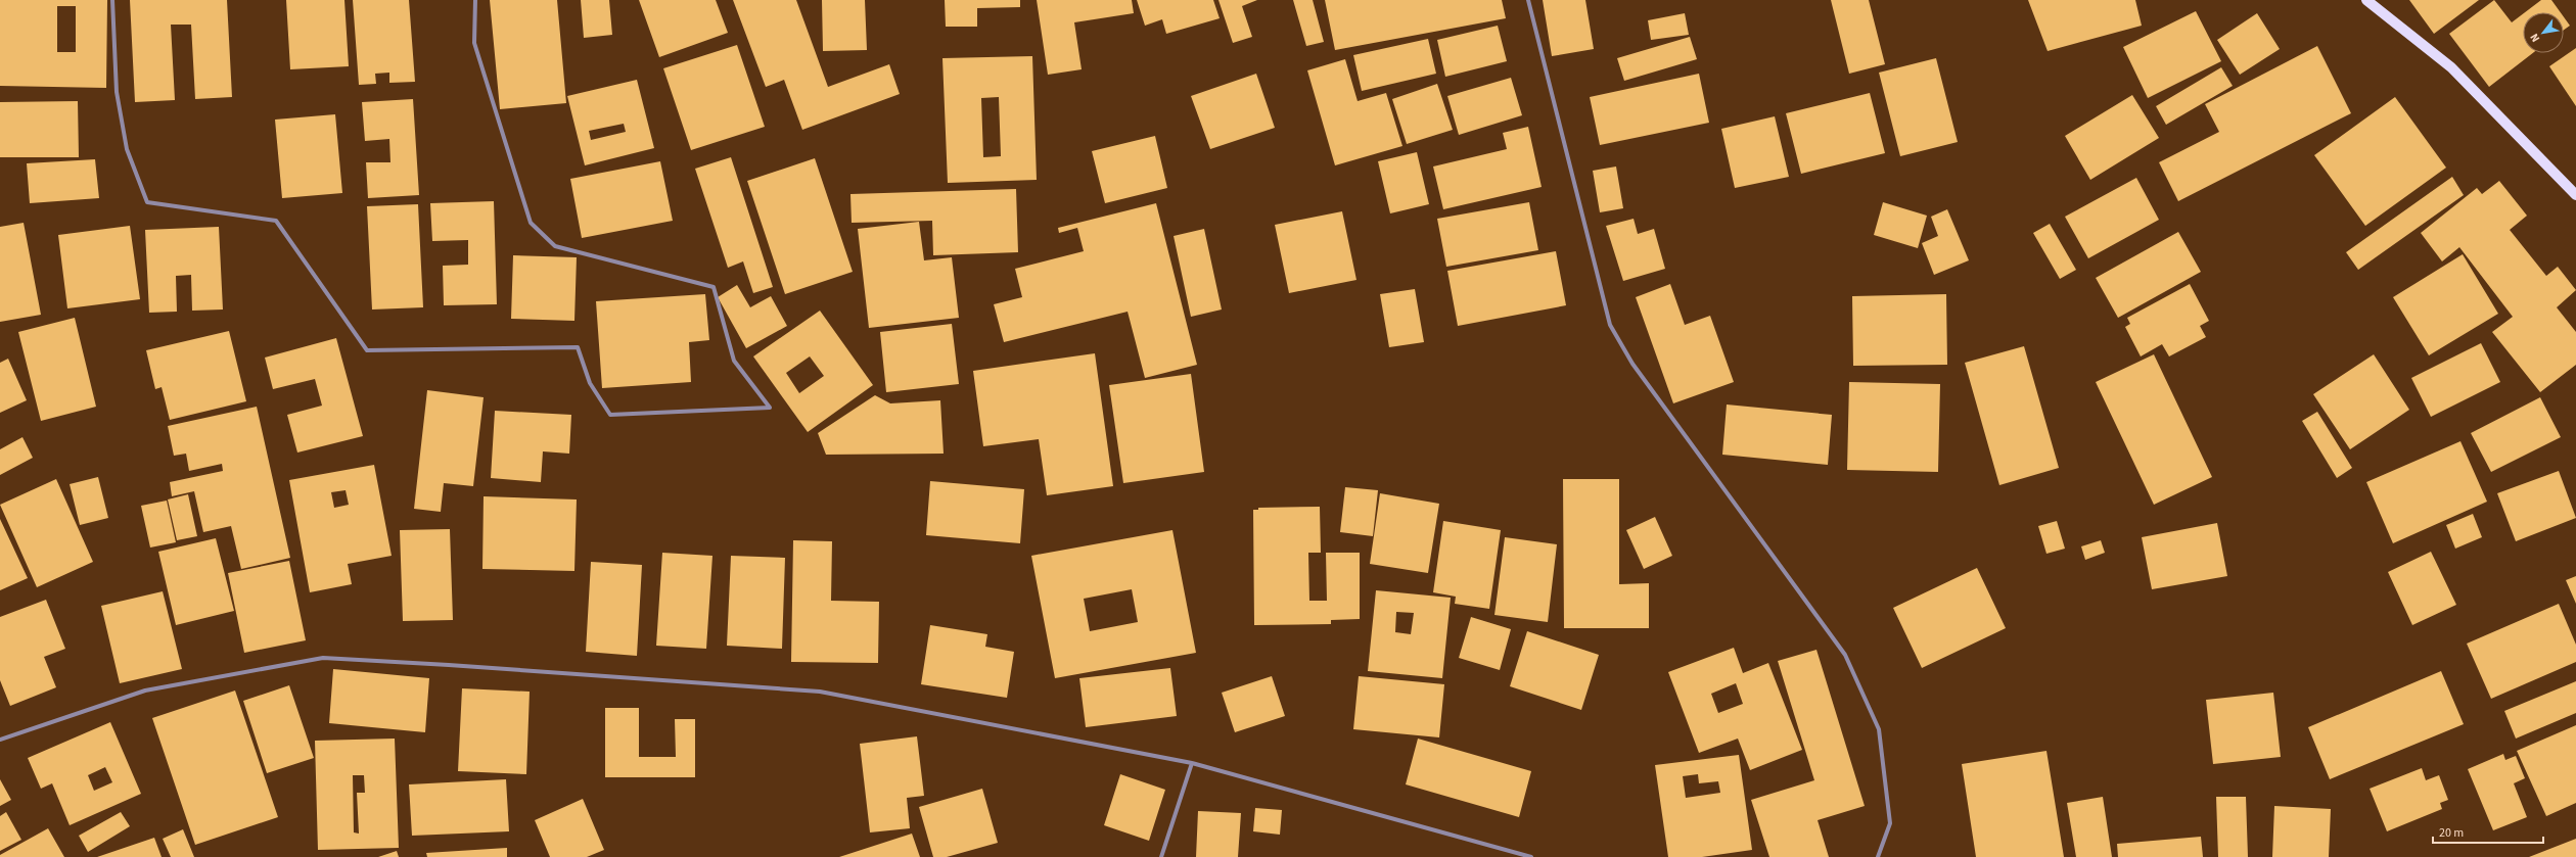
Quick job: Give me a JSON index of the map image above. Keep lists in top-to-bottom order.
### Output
{
  "scale_bar": "20 m",
  "north": "bottom left"
}
